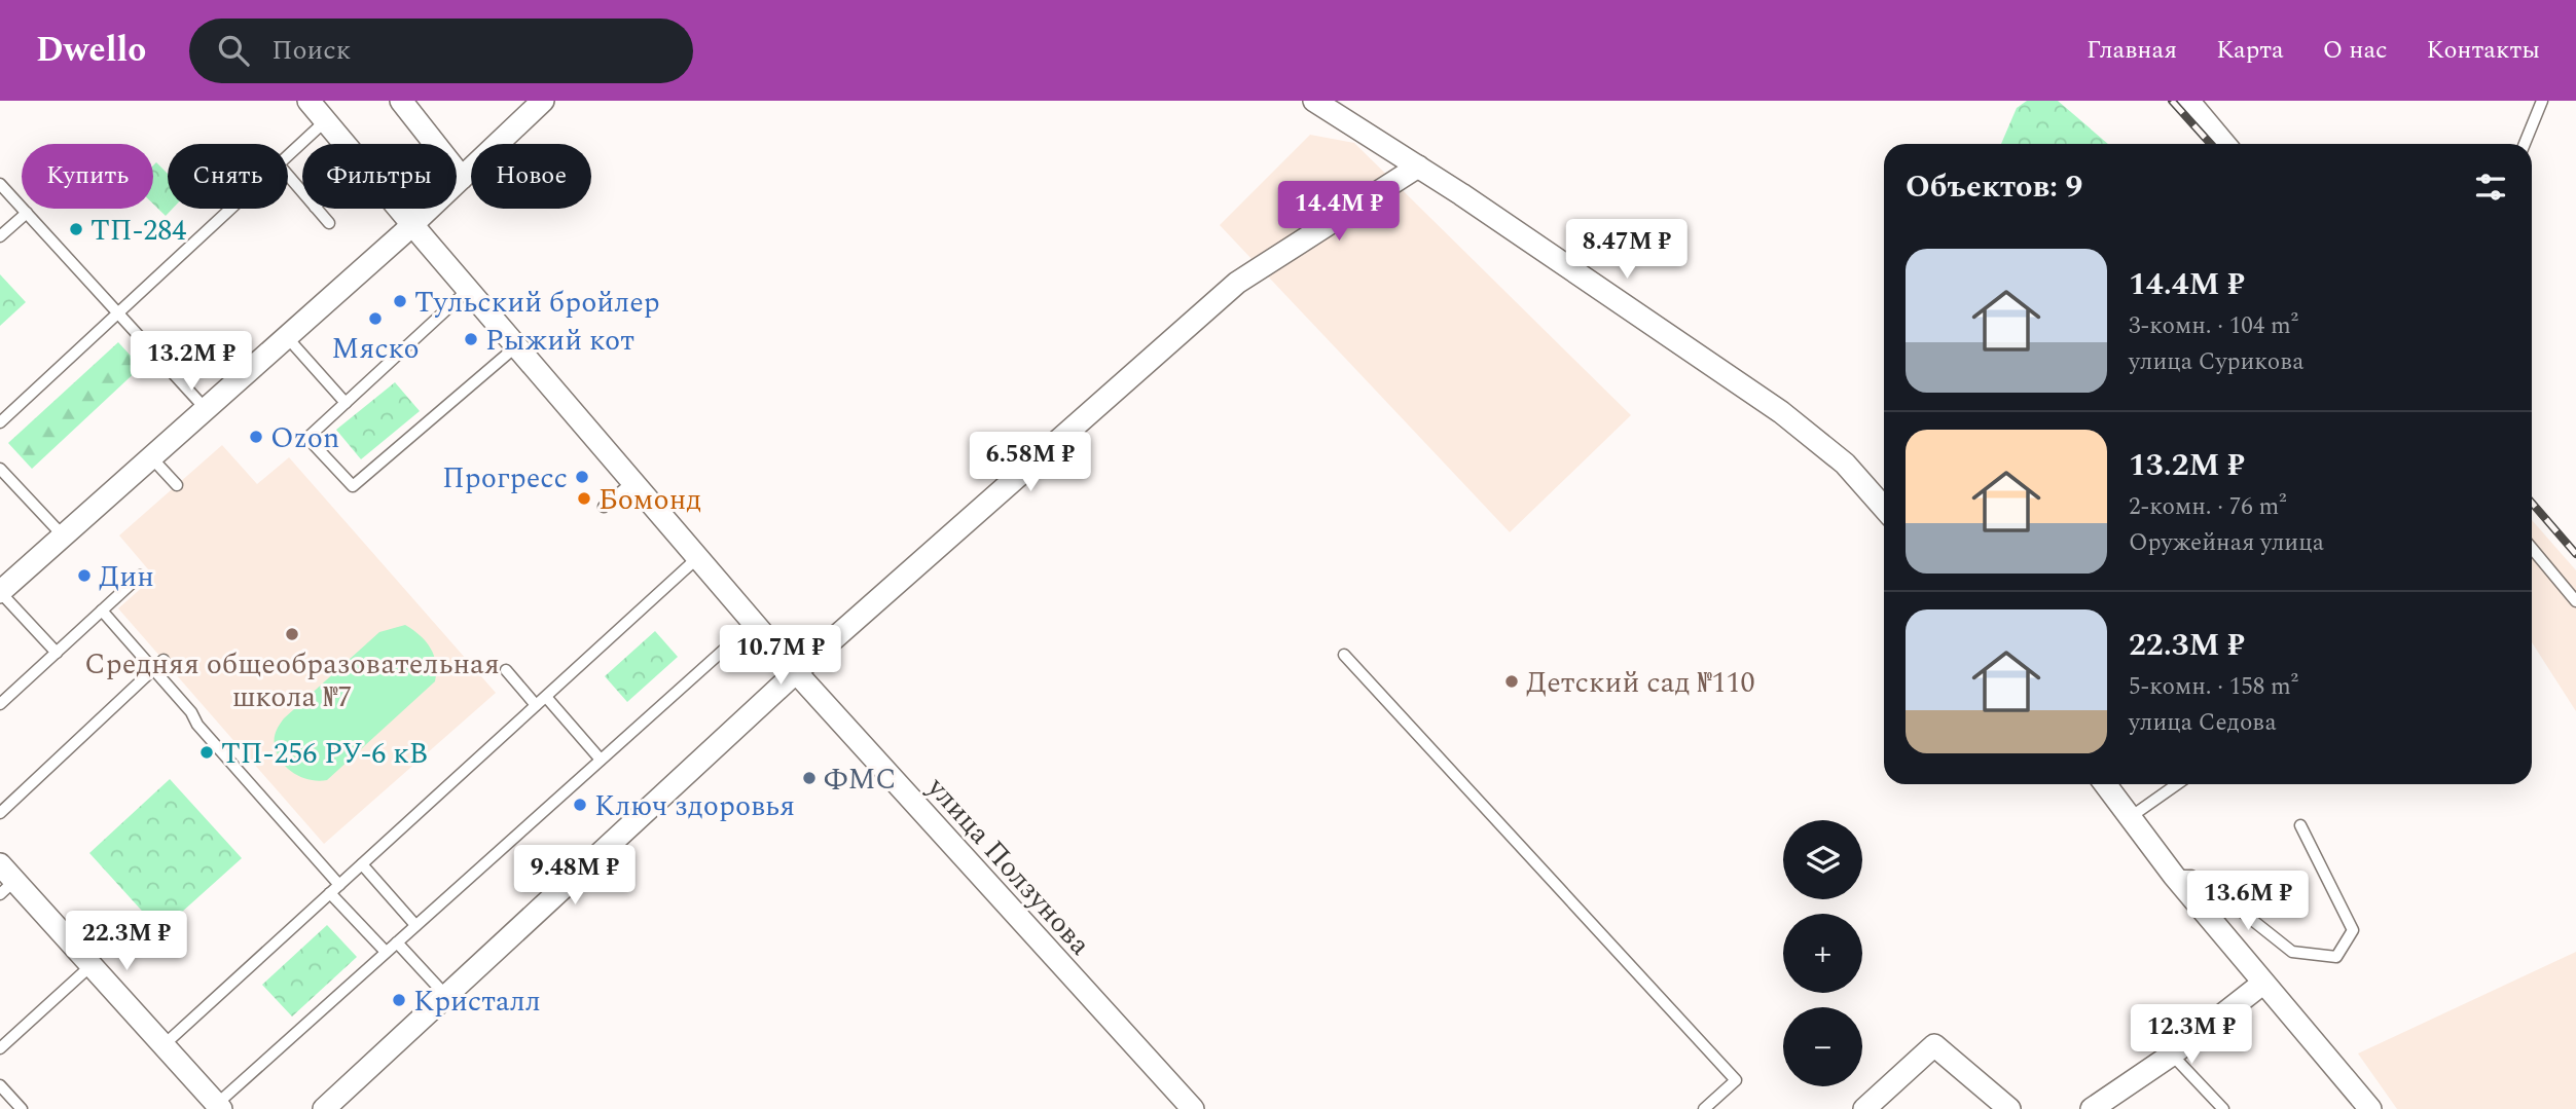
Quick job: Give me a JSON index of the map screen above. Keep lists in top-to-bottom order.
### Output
{
  "streets": {
    "street": ["улица Ползунова"]
  },
  "places": [
    "ТП-284",
    "Тульский бройлер",
    "Мяско",
    "Рыжий кот",
    "Ozon",
    "Прогресс",
    "Бомонд",
    "Дин",
    "Средняя общеобразовательная школа №7",
    "Детский сад №110",
    "ТП-256 РУ-6 кВ",
    "ФМС",
    "Ключ здоровья",
    "Кристалл"
  ],
  "page": {
    "header": "Dwello",
    "search": "Поиск",
    "nav": [
      "Главная",
      "Карта",
      "О нас",
      "Контакты"
    ],
    "chip": [
      "Купить",
      "Снять",
      "Фильтры",
      "Новое"
    ],
    "heading": "Объектов: 9",
    "price": [
      "14.4M ₽",
      "8.47M ₽",
      "13.2M ₽",
      "6.58M ₽",
      "10.7M ₽",
      "9.48M ₽",
      "13.6M ₽",
      "22.3M ₽",
      "12.3M ₽"
    ],
    "list": [
      {
        "name": "14.4M ₽",
        "note": "3-комн. · 104 m² · улица Сурикова"
      },
      {
        "name": "13.2M ₽",
        "note": "2-комн. · 76 m² · Оружейная улица"
      },
      {
        "name": "22.3M ₽",
        "note": "5-комн. · 158 m² · улица Седова"
      }
    ],
    "map_buttons": ["+", "−"]
  }
}
